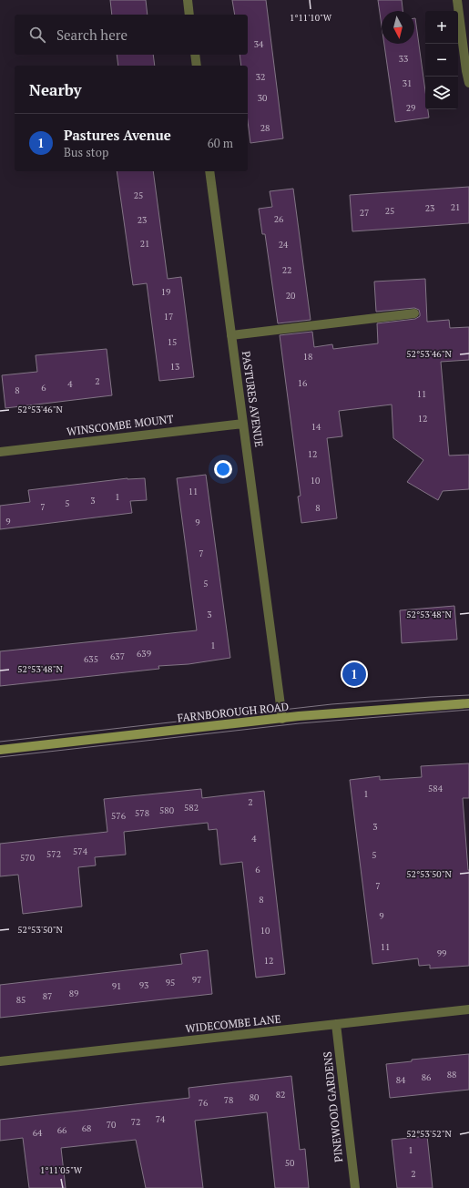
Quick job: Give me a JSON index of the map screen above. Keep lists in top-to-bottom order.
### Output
{
  "streets": {
    "street": [
      "PASTURES AVENUE",
      "WINSCOMBE MOUNT",
      "FARNBOROUGH ROAD",
      "WIDECOMBE LANE",
      "PINEWOOD GARDENS"
    ]
  },
  "crossings": [
    ["PASTURES AVENUE", "WINSCOMBE MOUNT"],
    ["PASTURES AVENUE", "FARNBOROUGH ROAD"],
    ["WIDECOMBE LANE", "PINEWOOD GARDENS"]
  ],
  "house_numbers": [
    "34",
    "33",
    "32",
    "31",
    "30",
    "29",
    "28",
    "25",
    "21",
    "23",
    "25",
    "27",
    "26",
    "23",
    "21",
    "24",
    "22",
    "19",
    "20",
    "17",
    "15",
    "18",
    "13",
    "2",
    "16",
    "4",
    "6",
    "8",
    "11",
    "12",
    "14",
    "12",
    "10",
    "11",
    "1",
    "3",
    "5",
    "7",
    "8",
    "9",
    "9",
    "7",
    "5",
    "3",
    "1",
    "639",
    "637",
    "635",
    "584",
    "1",
    "2",
    "582",
    "580",
    "578",
    "576",
    "3",
    "4",
    "574",
    "572",
    "5",
    "570",
    "6",
    "7",
    "8",
    "9",
    "10",
    "11",
    "99",
    "12",
    "97",
    "95",
    "93",
    "91",
    "89",
    "87",
    "85",
    "88",
    "86",
    "84",
    "82",
    "80",
    "78",
    "76",
    "74",
    "72",
    "70",
    "68",
    "66",
    "64",
    "1",
    "50",
    "2"
  ],
  "north": "bottom",
  "page": {
    "map_buttons": ["+", "−"],
    "search": "Search here",
    "heading": "Nearby",
    "list": [
      {
        "mark": "1",
        "name": "Pastures Avenue",
        "note": "Bus stop",
        "value": "60 m"
      }
    ],
    "pins": "1"
  },
  "coordinates": [
    "1°11'10\"W",
    "52°53'46\"N",
    "52°53'48\"N",
    "52°53'50\"N",
    "52°53'52\"N",
    "1°11'05\"W"
  ]
}
